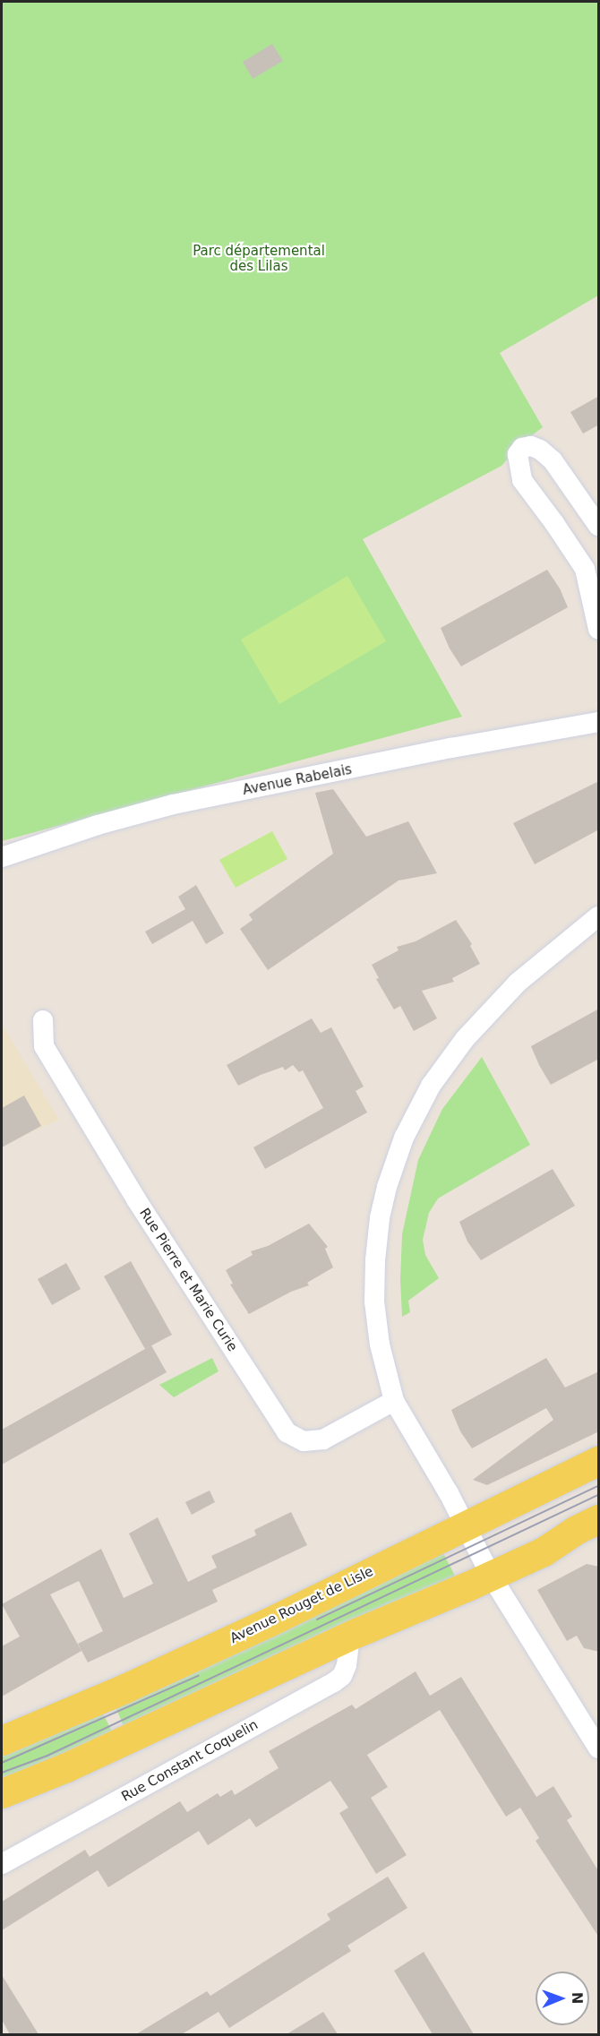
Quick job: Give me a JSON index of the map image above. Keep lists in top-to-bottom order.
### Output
{
  "streets": {
    "main road": ["Avenue Rouget de Lisle"],
    "street": ["Avenue Rabelais", "Rue Pierre et Marie Curie", "Rue Constant Coquelin"]
  },
  "parks": ["Parc départemental des Lilas"],
  "north": "right"
}
